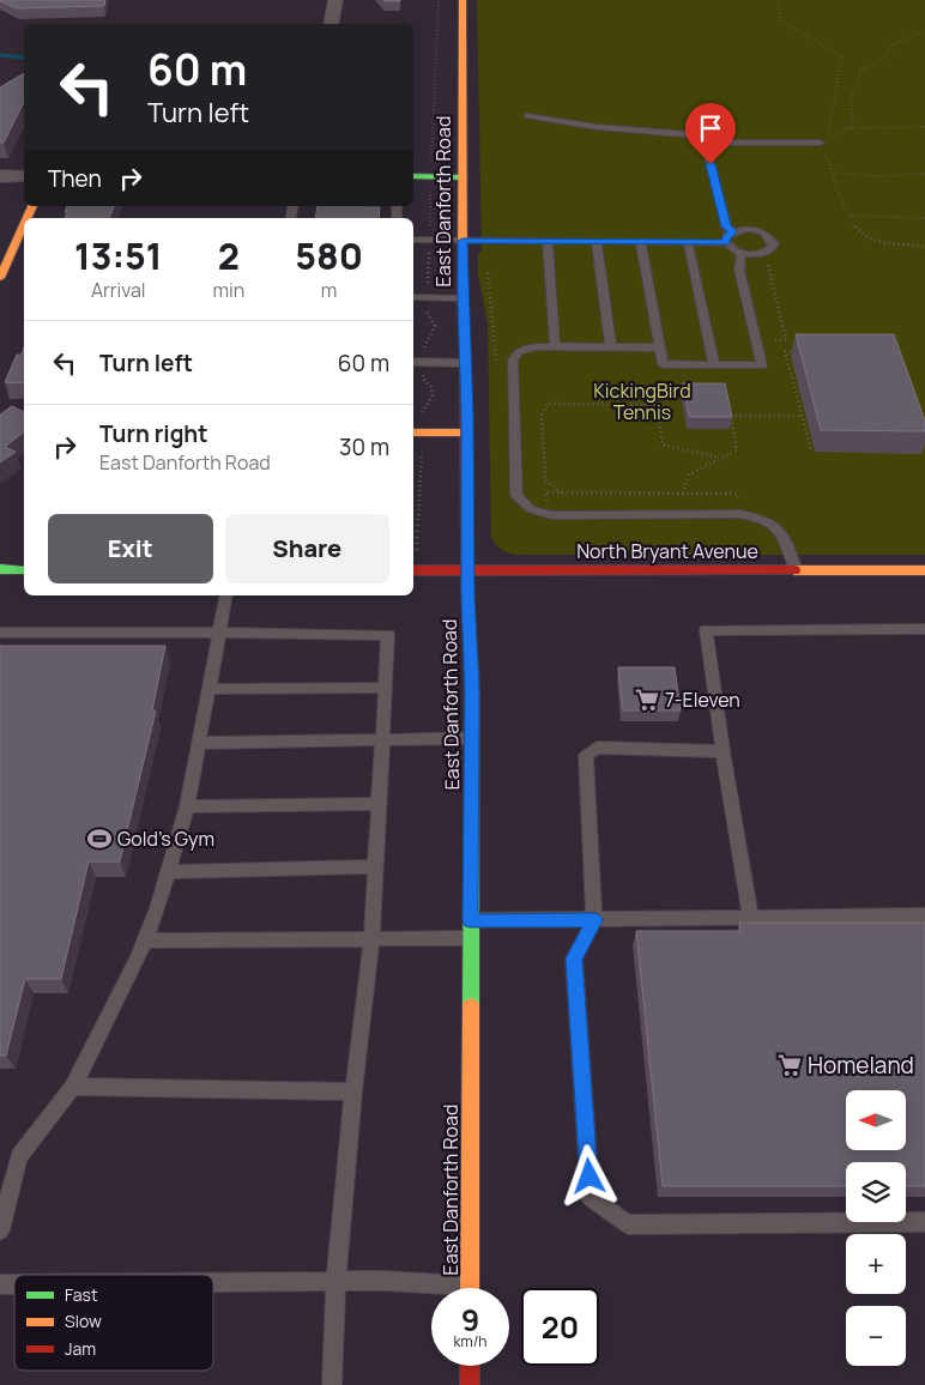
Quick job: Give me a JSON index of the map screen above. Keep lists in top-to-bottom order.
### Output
{
  "streets": {
    "street": ["East Danforth Road", "North Bryant Avenue"]
  },
  "crossings": [
    ["East Danforth Road", "North Bryant Avenue"]
  ],
  "parks": ["KickingBird Tennis"],
  "places": {
    "supermarket": ["7-Eleven", "Homeland"],
    "sports": ["Gold's Gym"]
  },
  "legend": ["Fast", "Slow", "Jam"],
  "north": "left",
  "page": {
    "turn": ["60 m", "Turn left"],
    "then": "Then",
    "eta": [
      "13:51",
      "Arrival",
      "2",
      "min",
      "580",
      "m"
    ],
    "list": [
      {
        "name": "Turn left",
        "value": "60 m"
      },
      {
        "name": "Turn right",
        "note": "East Danforth Road",
        "value": "30 m"
      }
    ],
    "buttons": ["Exit", "Share"],
    "map_buttons": ["+", "−"],
    "speed": "9 km/h",
    "limit": "20"
  }
}
